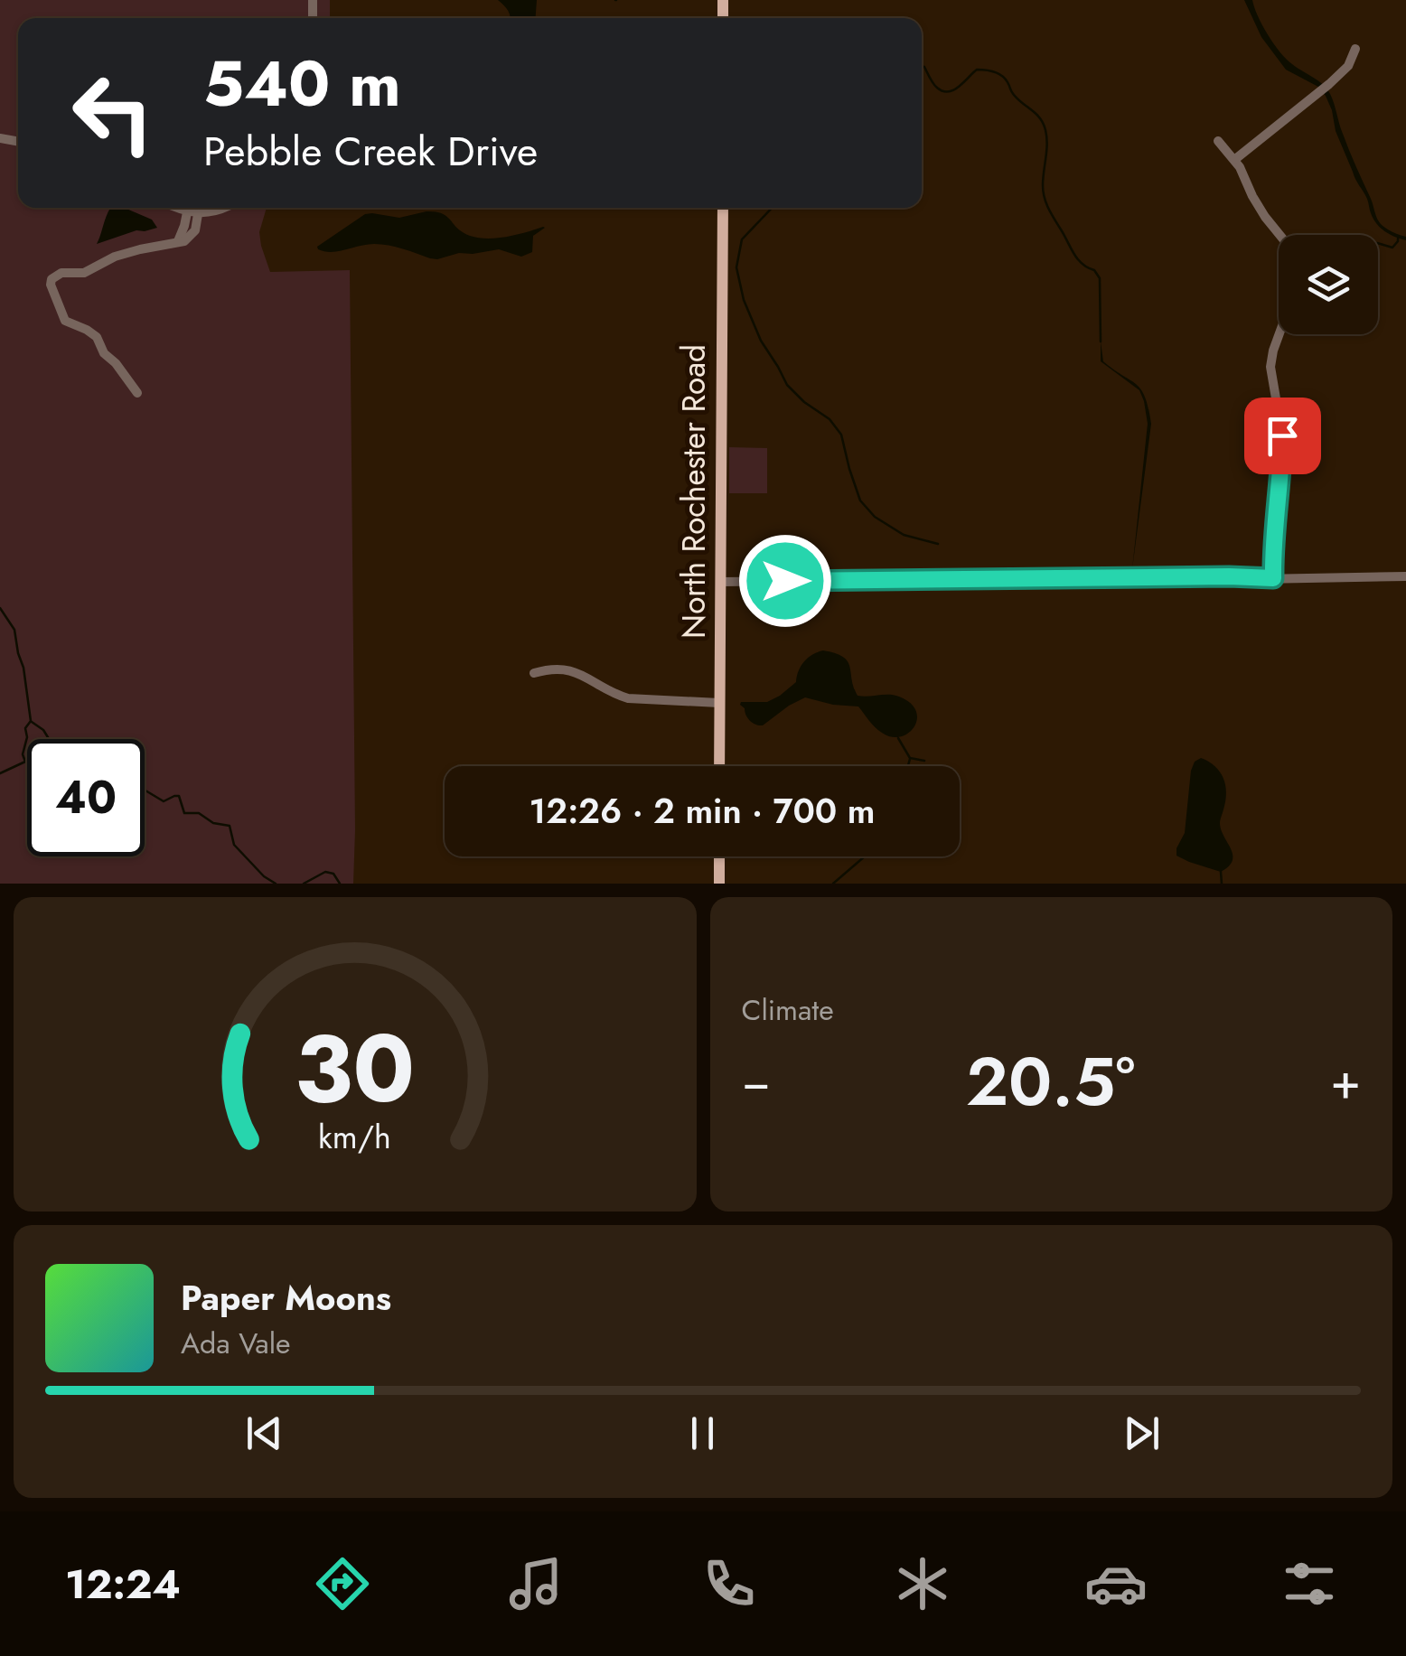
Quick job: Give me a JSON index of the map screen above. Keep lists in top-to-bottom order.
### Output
{
  "streets": {
    "main road": ["North Rochester Road"]
  },
  "page": {
    "turn": ["540 m", "Pebble Creek Drive"],
    "limit": "40",
    "trip": "12:26 · 2 min · 700 m",
    "tile": "Climate",
    "heat": ["−", "20.5°", "+"],
    "song": ["Paper Moons", "Ada Vale"],
    "tabs": "12:24",
    "gauge": ["30", "km/h"]
  }
}
